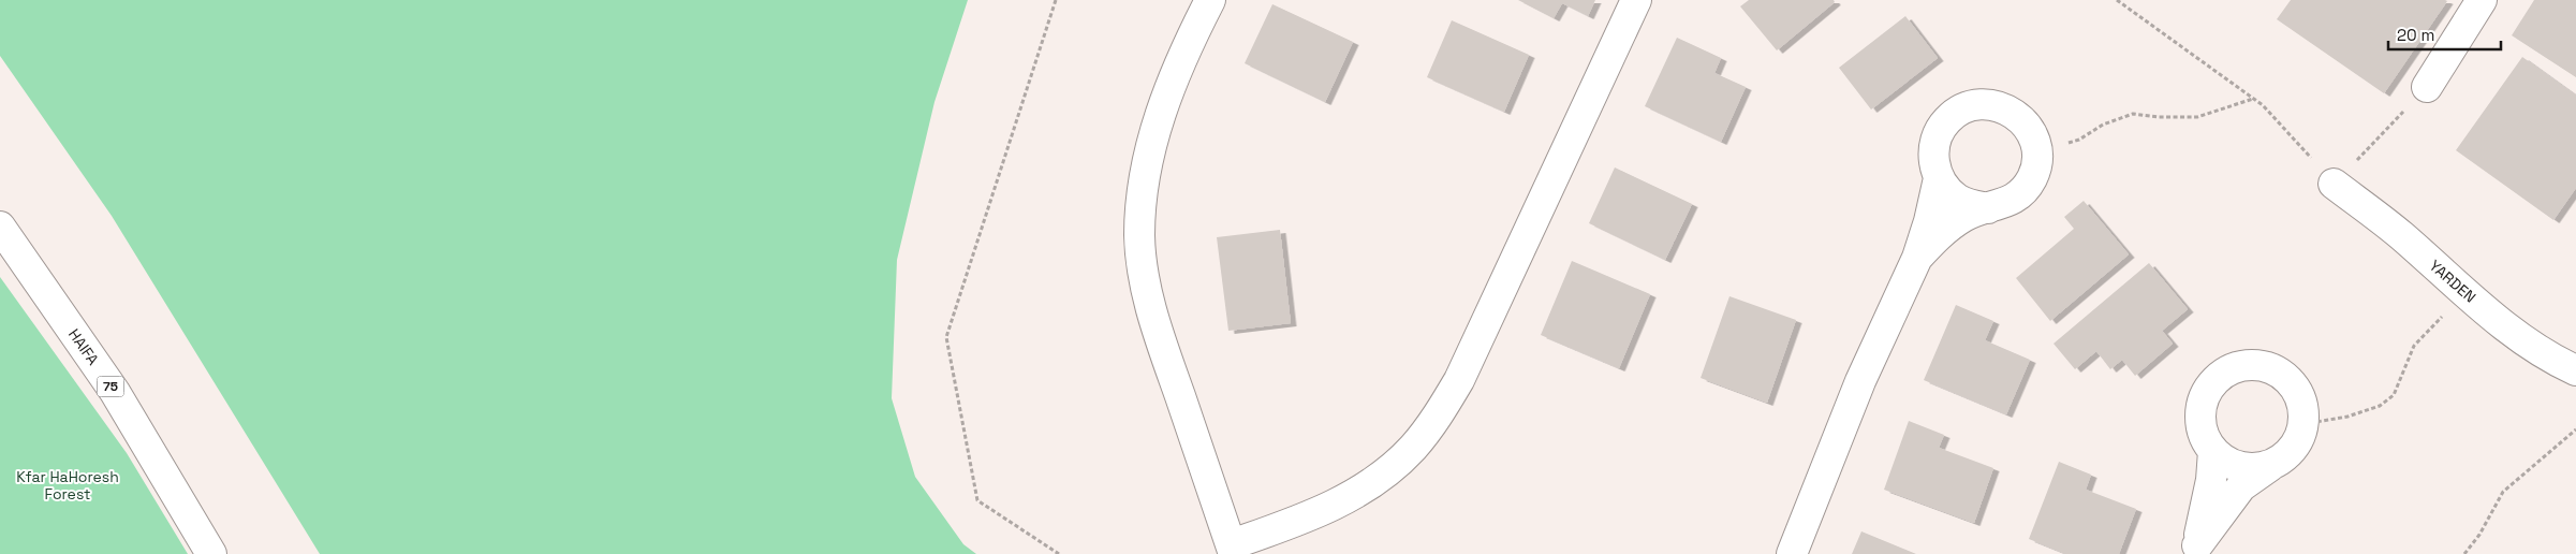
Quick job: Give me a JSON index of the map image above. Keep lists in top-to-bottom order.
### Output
{
  "streets": {
    "main road": ["YARDEN", "HAIFA", "75"]
  },
  "parks": ["Kfar HaHoresh Forest"],
  "scale_bar": "20 m"
}
